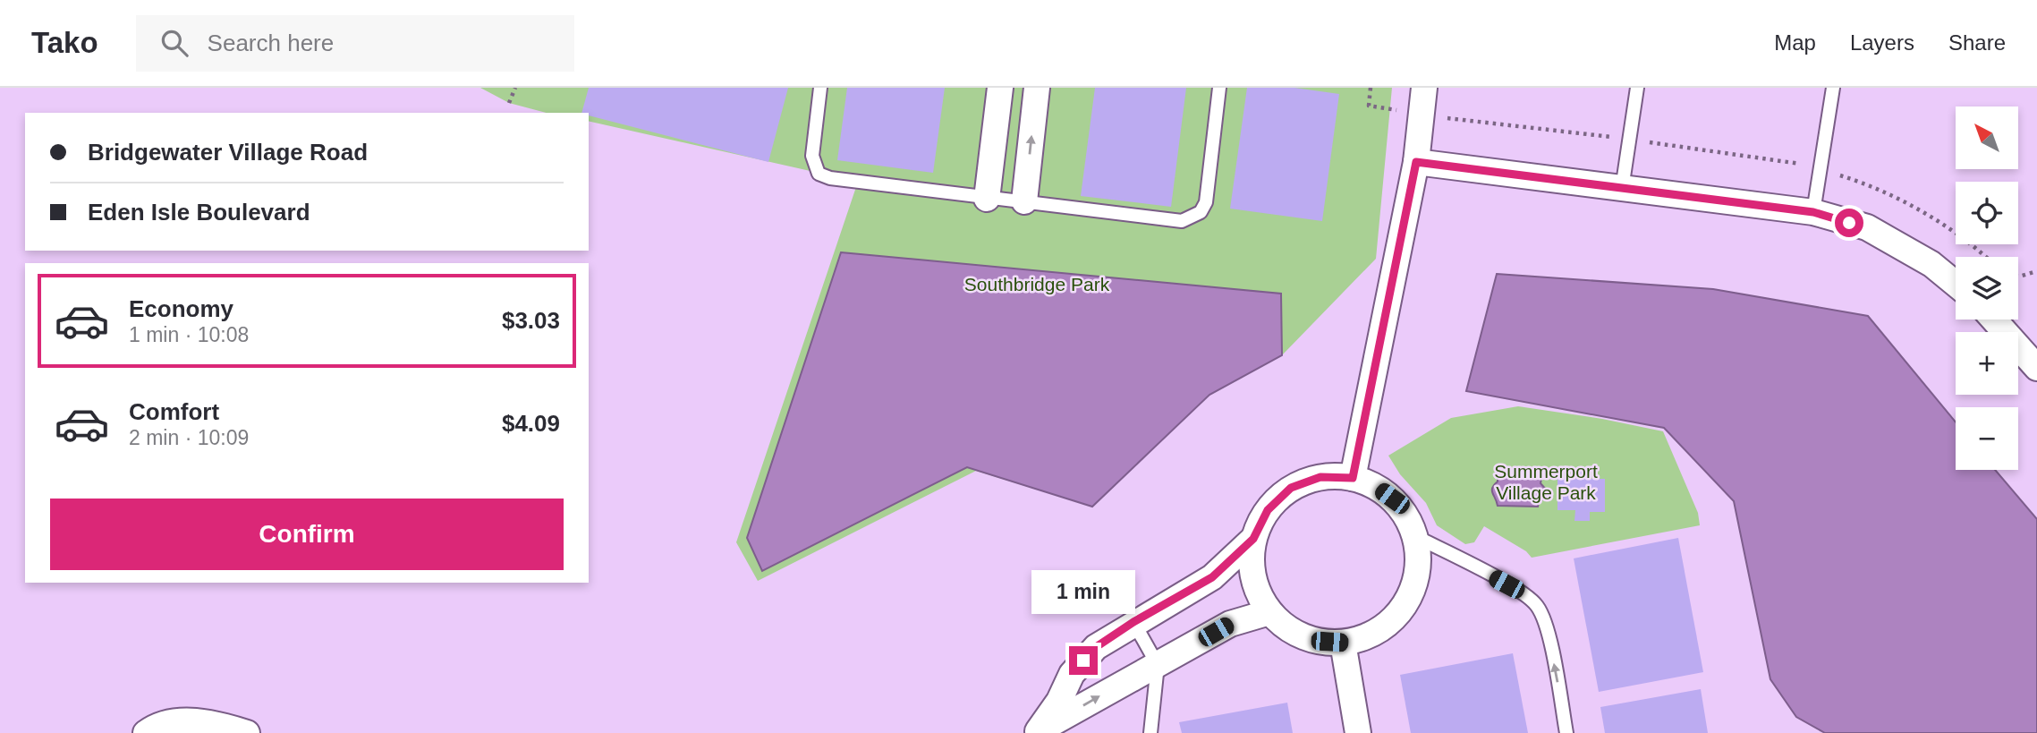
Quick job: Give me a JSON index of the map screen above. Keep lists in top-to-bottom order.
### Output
{
  "parks": ["Southbridge Park", "Summerport Village Park"],
  "north": "top left",
  "page": {
    "header": "Tako",
    "search": "Search here",
    "nav": ["Map", "Layers", "Share"],
    "map_buttons": ["+", "−"],
    "banner": ["Bridgewater Village Road", "Eden Isle Boulevard"],
    "list": [
      {
        "name": "Economy",
        "note": "1 min · 10:08",
        "value": "$3.03"
      },
      {
        "name": "Comfort",
        "note": "2 min · 10:09",
        "value": "$4.09"
      }
    ],
    "buttons": "Confirm",
    "bubble": "1 min"
  }
}
